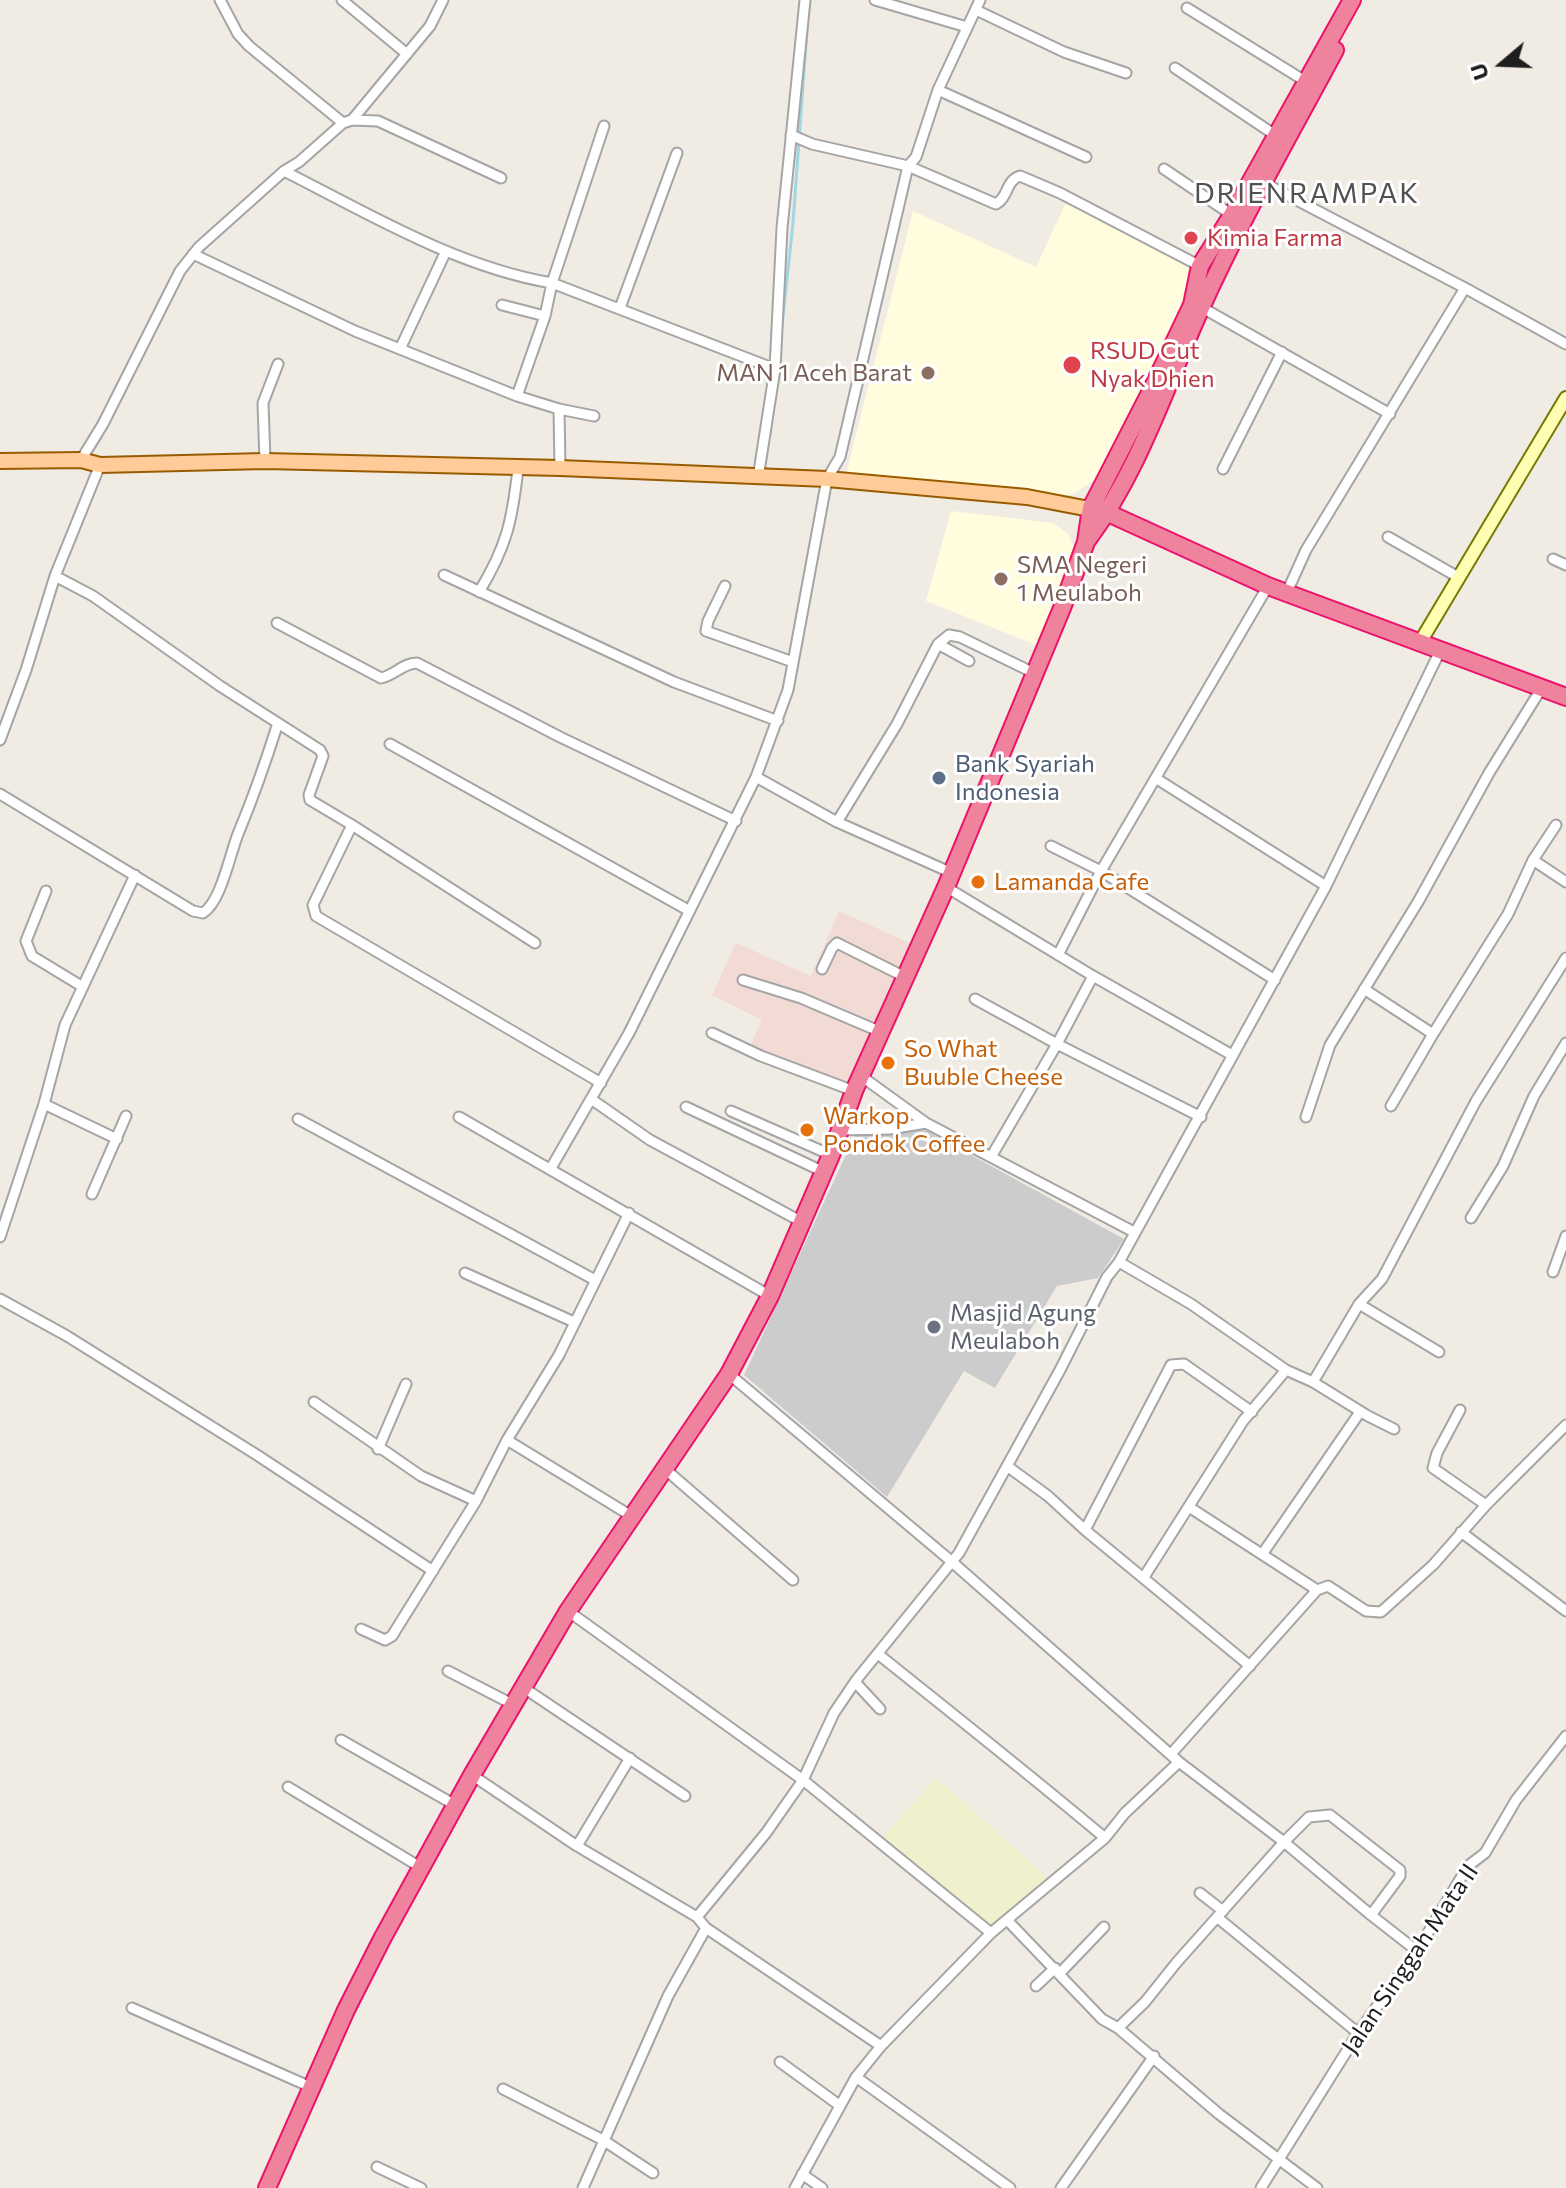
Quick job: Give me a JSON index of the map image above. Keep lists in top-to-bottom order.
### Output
{
  "streets": {
    "street": ["Jalan Singgah Mata II"]
  },
  "districts": ["DRIENRAMPAK"],
  "places": [
    "Kimia Farma",
    "RSUD Cut Nyak Dhien",
    "MAN 1 Aceh Barat",
    "SMA Negeri 1 Meulaboh",
    "Bank Syariah Indonesia",
    "Lamanda Cafe",
    "So What Buuble Cheese",
    "Warkop Pondok Coffee",
    "Masjid Agung Meulaboh"
  ],
  "north": "left"
}
